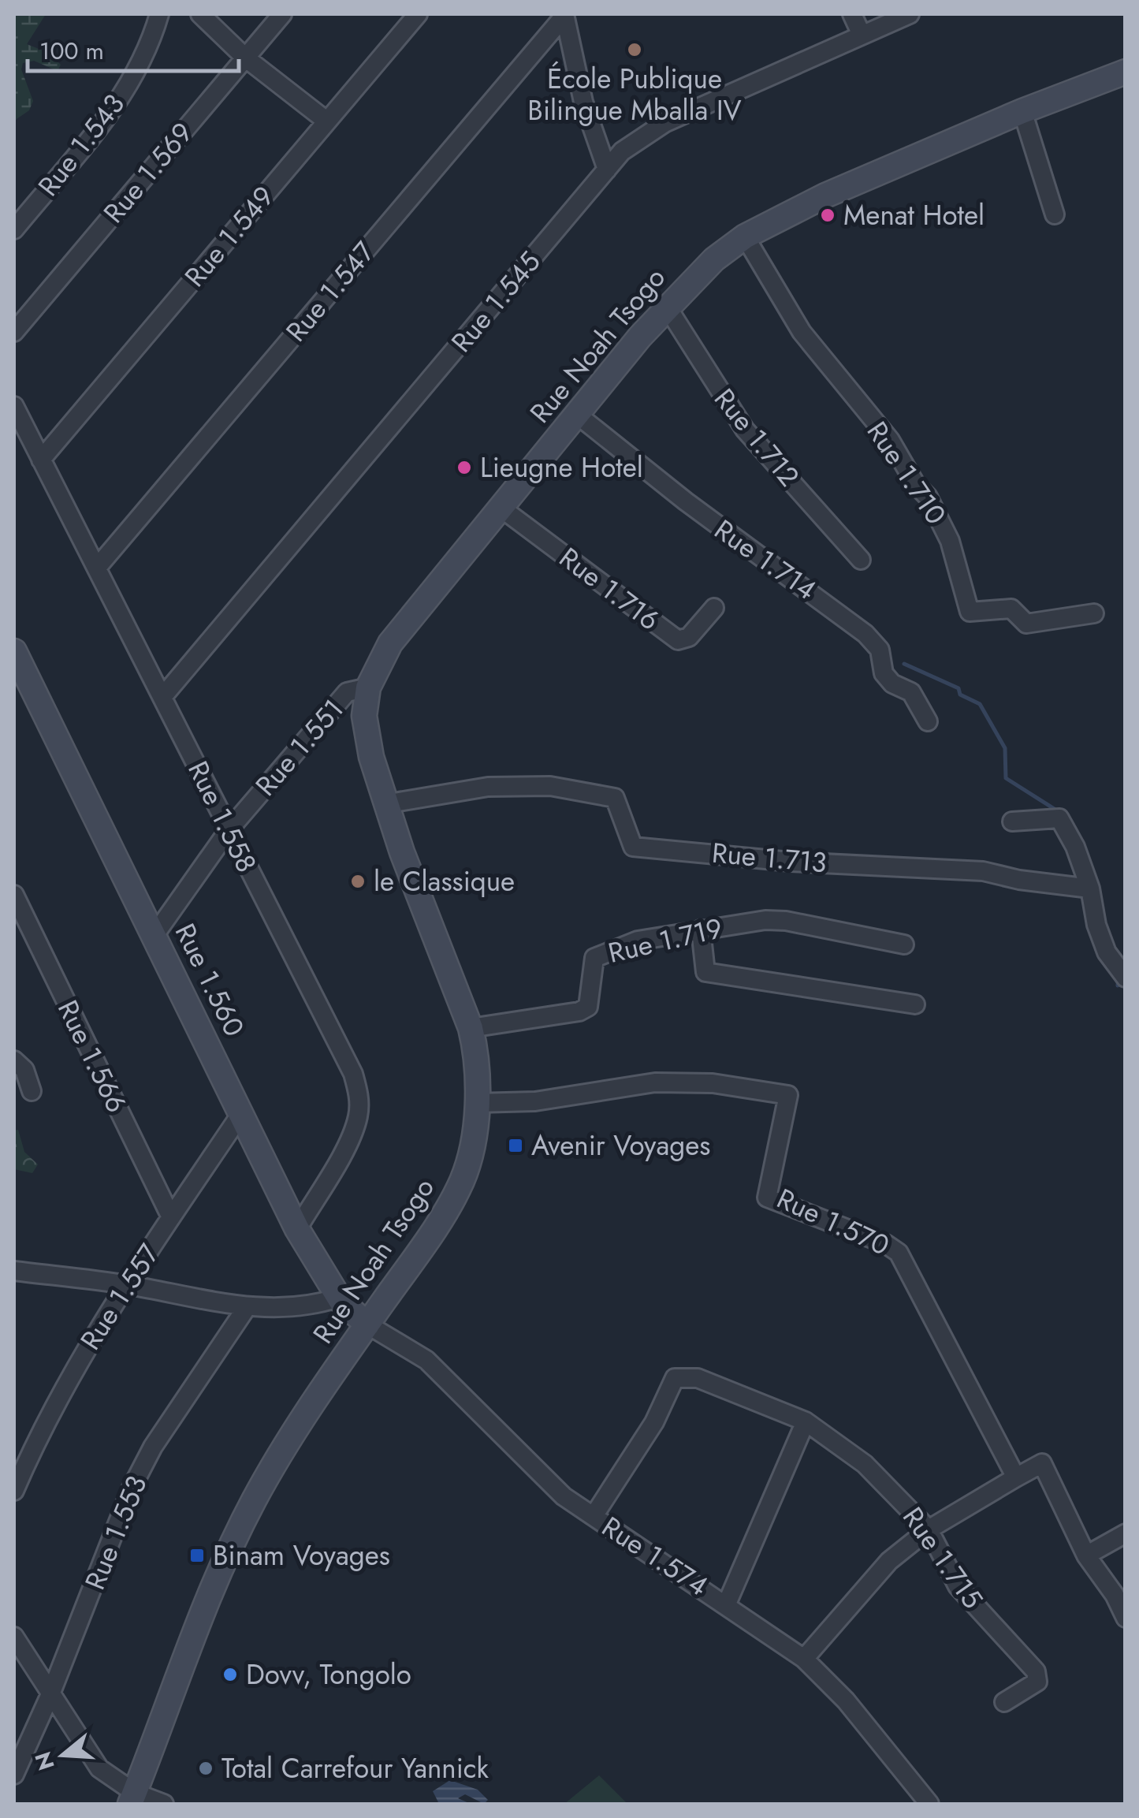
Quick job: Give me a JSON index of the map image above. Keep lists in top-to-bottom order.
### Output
{
  "streets": {
    "main road": ["Rue Noah Tsogo", "Rue 1.560"],
    "street": [
      "Rue 1.543",
      "Rue 1.569",
      "Rue 1.549",
      "Rue 1.547",
      "Rue 1.545",
      "Rue 1.712",
      "Rue 1.710",
      "Rue 1.714",
      "Rue 1.716",
      "Rue 1.551",
      "Rue 1.558",
      "Rue 1.713",
      "Rue 1.719",
      "Rue 1.566",
      "Rue 1.570",
      "Rue 1.557",
      "Rue 1.553",
      "Rue 1.574",
      "Rue 1.715"
    ]
  },
  "crossings": [
    ["Rue 1.549", "Rue 1.558"],
    ["Rue 1.547", "Rue 1.558"],
    ["Rue 1.545", "Rue 1.558"],
    ["Rue Noah Tsogo", "Rue 1.712"],
    ["Rue Noah Tsogo", "Rue 1.710"],
    ["Rue Noah Tsogo", "Rue 1.714"],
    ["Rue Noah Tsogo", "Rue 1.716"],
    ["Rue Noah Tsogo", "Rue 1.551"],
    ["Rue Noah Tsogo", "Rue 1.713"],
    ["Rue Noah Tsogo", "Rue 1.719"],
    ["Rue Noah Tsogo", "Rue 1.560"],
    ["Rue Noah Tsogo", "Rue 1.570"],
    ["Rue Noah Tsogo", "Rue 1.574"],
    ["Rue 1.551", "Rue 1.558"],
    ["Rue 1.551", "Rue 1.560"],
    ["Rue 1.558", "Rue 1.560"],
    ["Rue 1.560", "Rue 1.557"],
    ["Rue 1.560", "Rue 1.574"],
    ["Rue 1.566", "Rue 1.557"],
    ["Rue 1.574", "Rue 1.715"]
  ],
  "places": {
    "other": [
      "École Publique Bilingue Mballa IV",
      "Menat Hotel",
      "Lieugne Hotel",
      "le Classique",
      "Dovv, Tongolo",
      "Total Carrefour Yannick"
    ],
    "transit": ["Avenir Voyages", "Binam Voyages"]
  },
  "scale_bar": "100 m",
  "north": "left"
}
